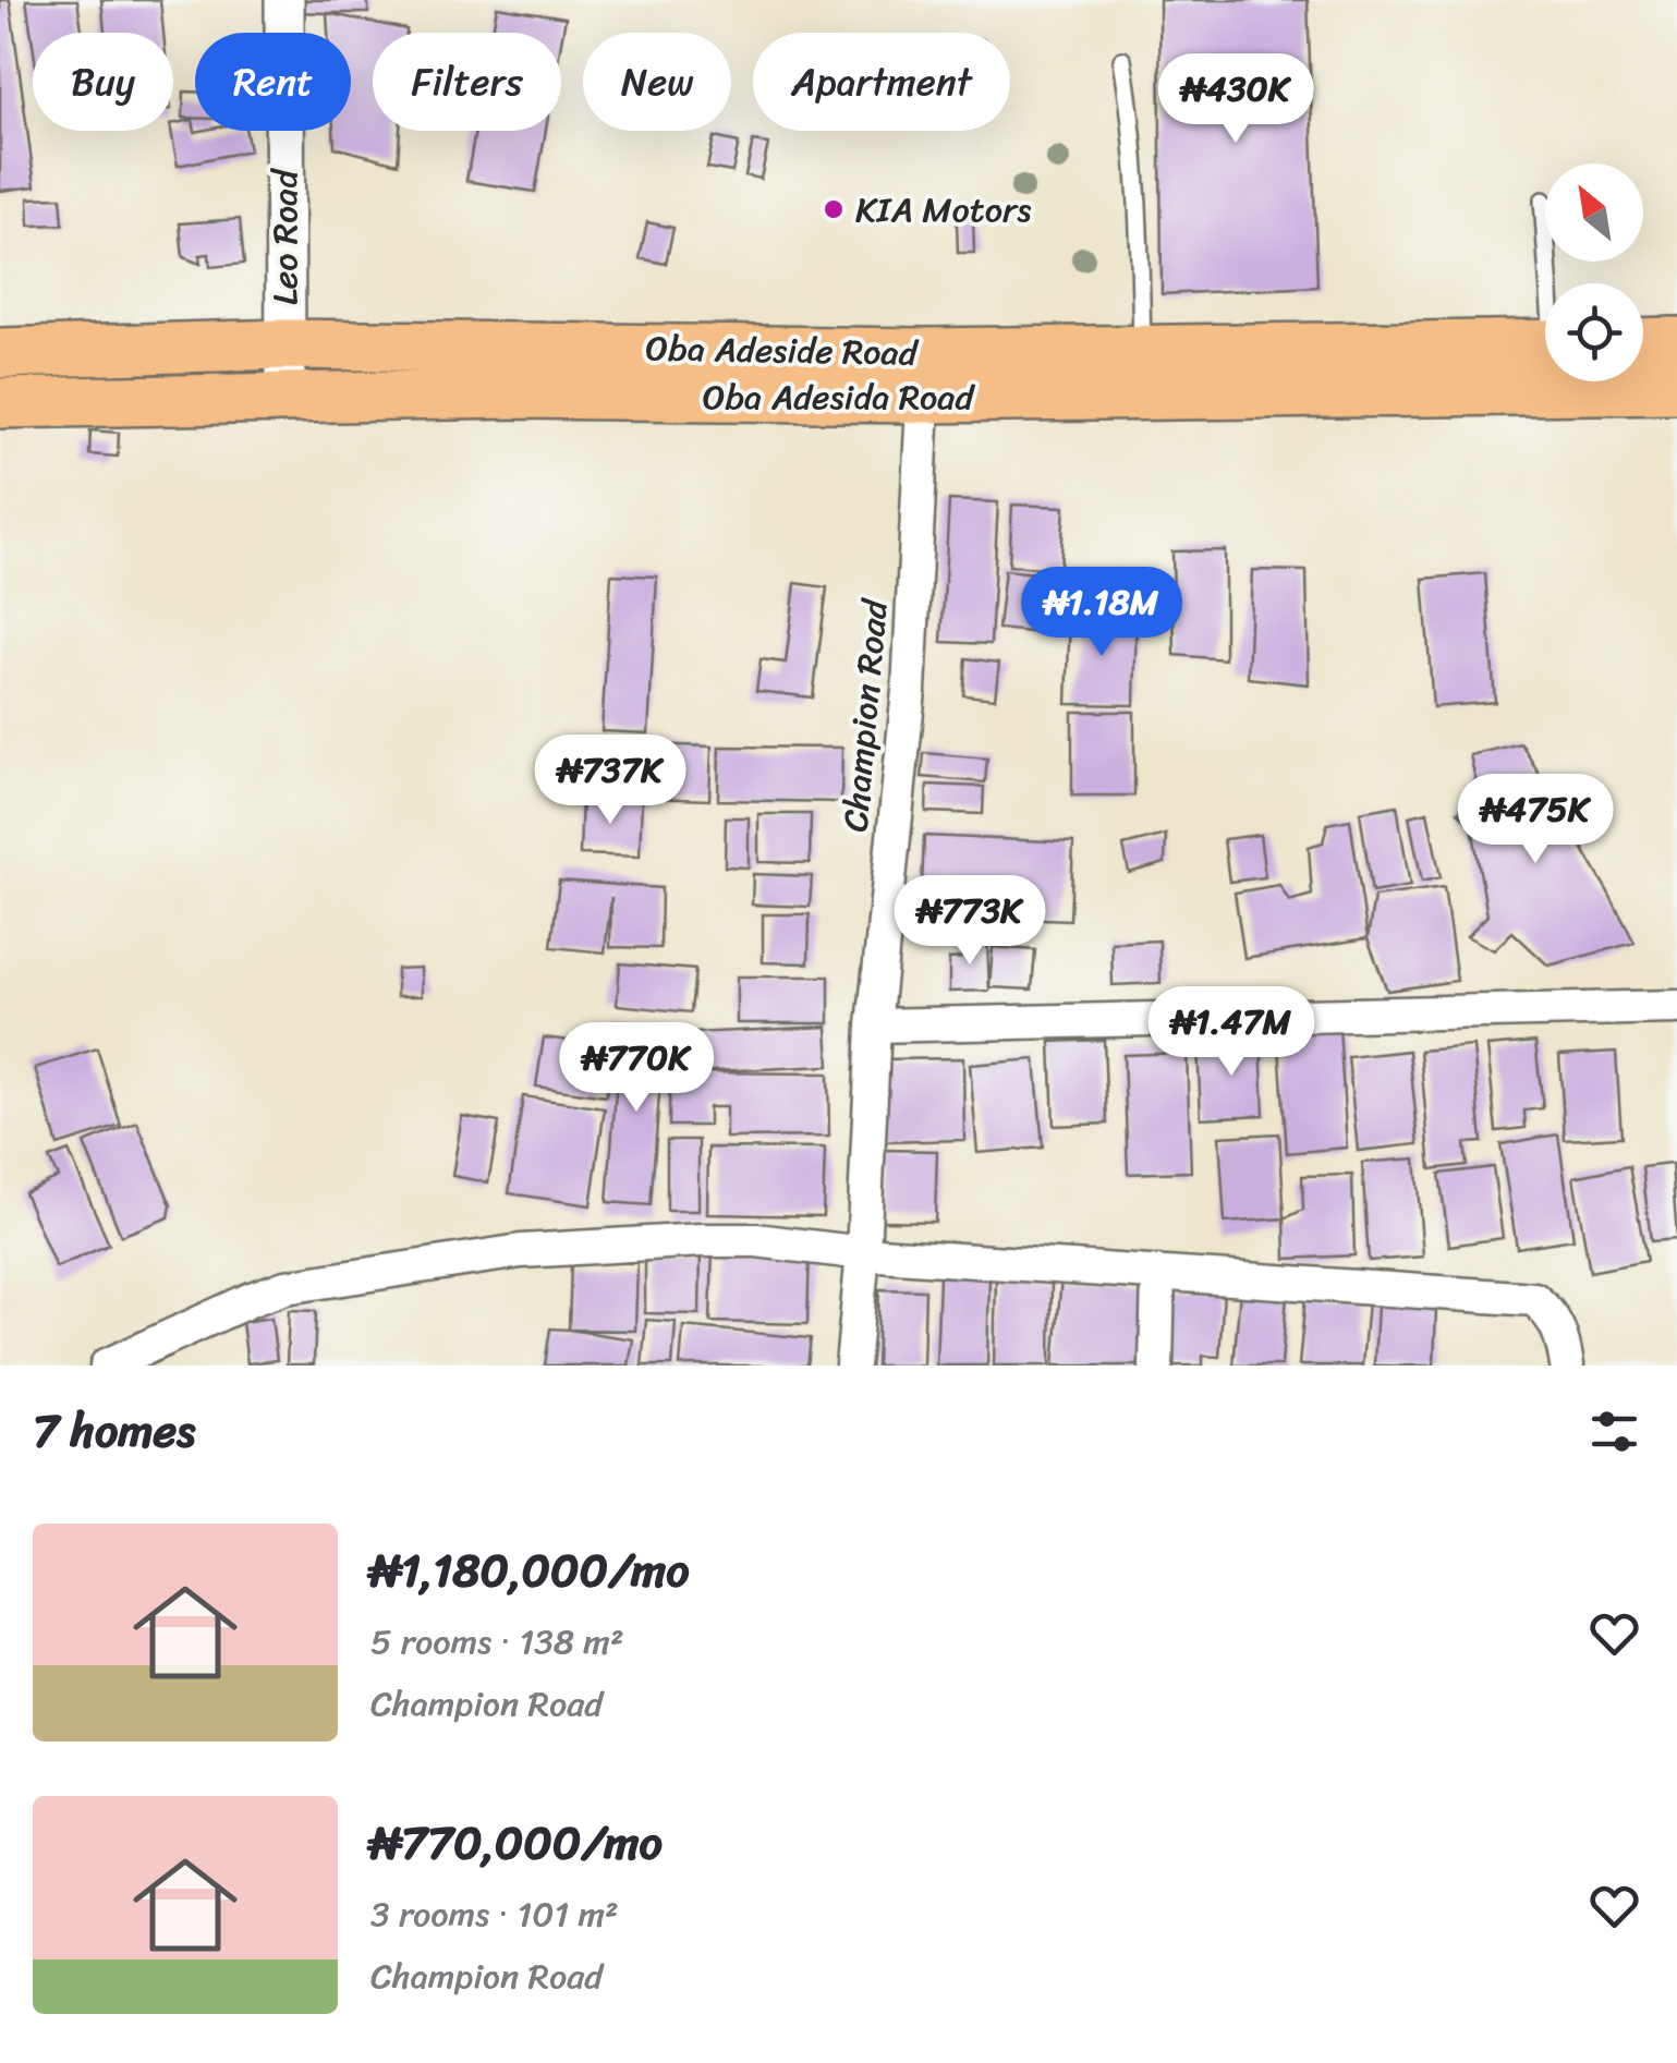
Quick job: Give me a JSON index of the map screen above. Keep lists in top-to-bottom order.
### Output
{
  "streets": {
    "main road": ["Oba Adeside Road", "Oba Adesida Road"],
    "street": ["Leo Road", "Champion Road"]
  },
  "crossings": [
    ["Leo Road", "Oba Adeside Road"],
    ["Leo Road", "Oba Adesida Road"],
    ["Oba Adeside Road", "Oba Adesida Road"],
    ["Oba Adeside Road", "Champion Road"],
    ["Oba Adesida Road", "Champion Road"]
  ],
  "places": ["KIA Motors"],
  "north": "top left",
  "page": {
    "chip": [
      "Buy",
      "Rent",
      "Filters",
      "New",
      "Apartment"
    ],
    "price": [
      "₦430K",
      "₦1.18M",
      "₦737K",
      "₦475K",
      "₦773K",
      "₦1.47M",
      "₦770K"
    ],
    "heading": "7 homes",
    "list": [
      {
        "name": "₦1,180,000/mo",
        "note": "5 rooms · 138 m² · Champion Road"
      },
      {
        "name": "₦770,000/mo",
        "note": "3 rooms · 101 m² · Champion Road"
      }
    ]
  }
}
